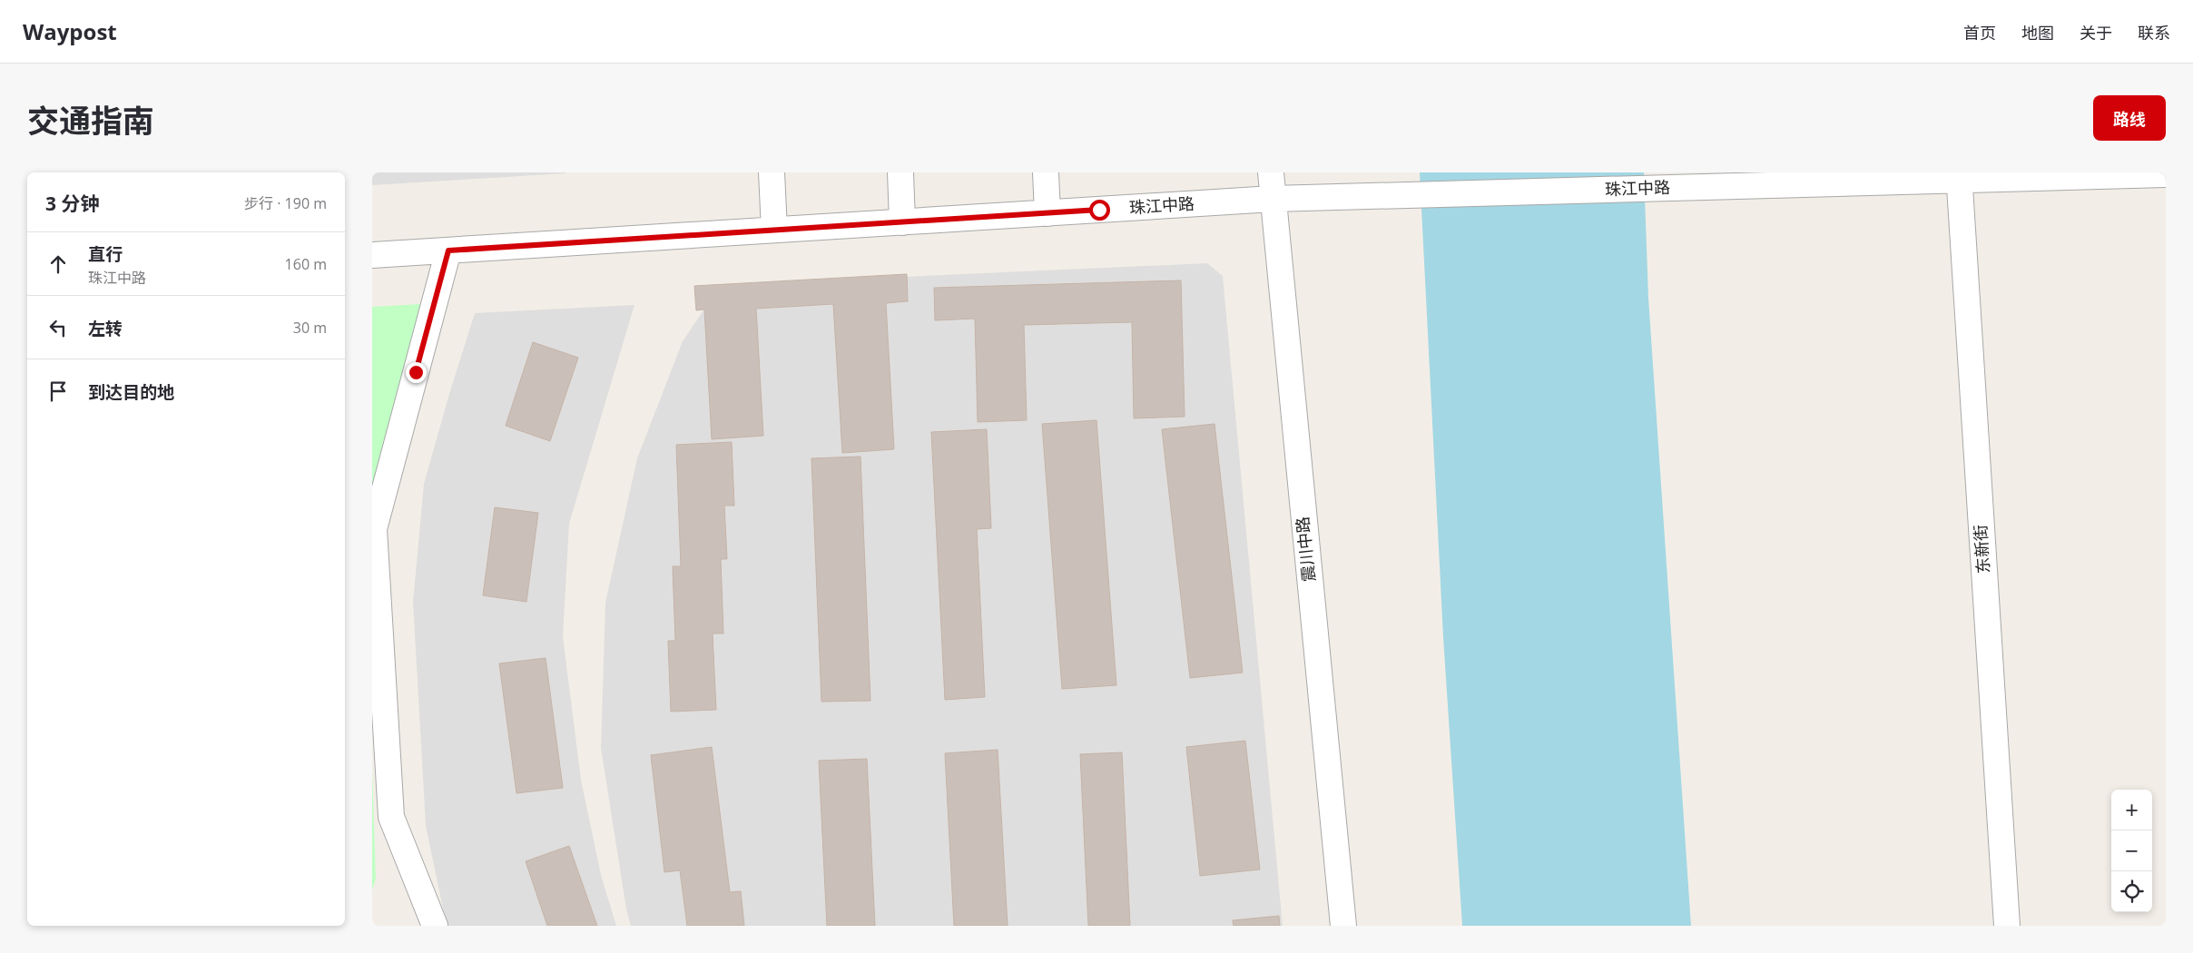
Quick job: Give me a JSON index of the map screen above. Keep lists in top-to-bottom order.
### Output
{
  "streets": {
    "street": ["珠江中路", "震川中路", "东新街"]
  },
  "crossings": [
    ["珠江中路", "震川中路"],
    ["珠江中路", "东新街"]
  ],
  "page": {
    "header": "Waypost",
    "nav": [
      "首页",
      "地图",
      "关于",
      "联系"
    ],
    "title": "交通指南",
    "buttons": "路线",
    "heading": ["3 分钟", "步行 · 190 m"],
    "list": [
      ["直行", "珠江中路", "160 m"],
      ["左转", "30 m"],
      "到达目的地"
    ],
    "map_buttons": ["+", "−"]
  }
}
